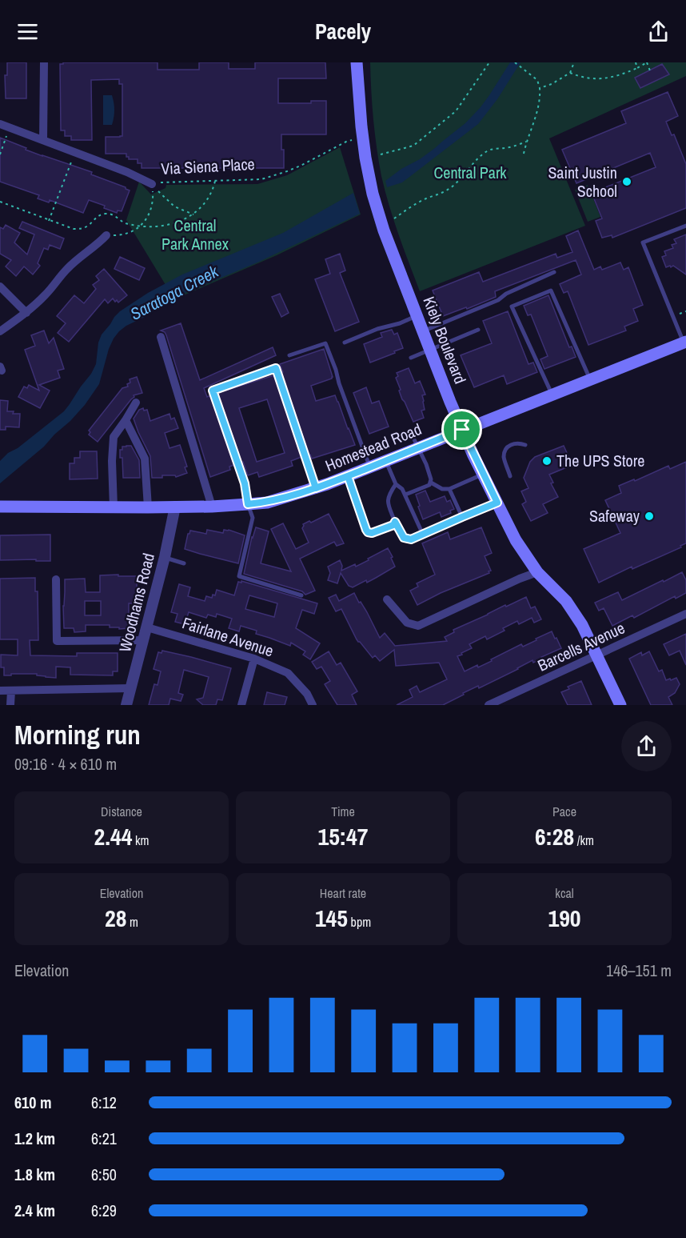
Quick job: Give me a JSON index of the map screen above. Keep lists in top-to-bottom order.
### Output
{
  "streets": {
    "main road": ["Kiely Boulevard", "Homestead Road"],
    "street": [
      "Via Siena Place",
      "Woodhams Road",
      "Fairlane Avenue",
      "Barcells Avenue"
    ]
  },
  "crossings": [
    ["Via Siena Place", "Kiely Boulevard"],
    ["Kiely Boulevard", "Homestead Road"],
    ["Kiely Boulevard", "Barcells Avenue"],
    ["Homestead Road", "Woodhams Road"],
    ["Woodhams Road", "Fairlane Avenue"]
  ],
  "water": ["Saratoga Creek"],
  "parks": ["Central Park", "Central Park Annex"],
  "places": ["Saint Justin School", "The UPS Store", "Safeway"],
  "page": {
    "header": "Pacely",
    "heading": ["Morning run", "09:16 · 4 × 610 m"],
    "stats": [
      ["Distance", "2.44 km"],
      ["Time", "15:47"],
      ["Pace", "6:28 /km"],
      ["Elevation", "28 m"],
      ["Heart rate", "145 bpm"],
      ["kcal", "190"]
    ],
    "chart": ["Elevation", "146–151 m"],
    "list": [
      {
        "name": "610 m",
        "note": "6:12"
      },
      {
        "name": "1.2 km",
        "note": "6:21"
      },
      {
        "name": "1.8 km",
        "note": "6:50"
      },
      {
        "name": "2.4 km",
        "note": "6:29"
      }
    ]
  }
}
